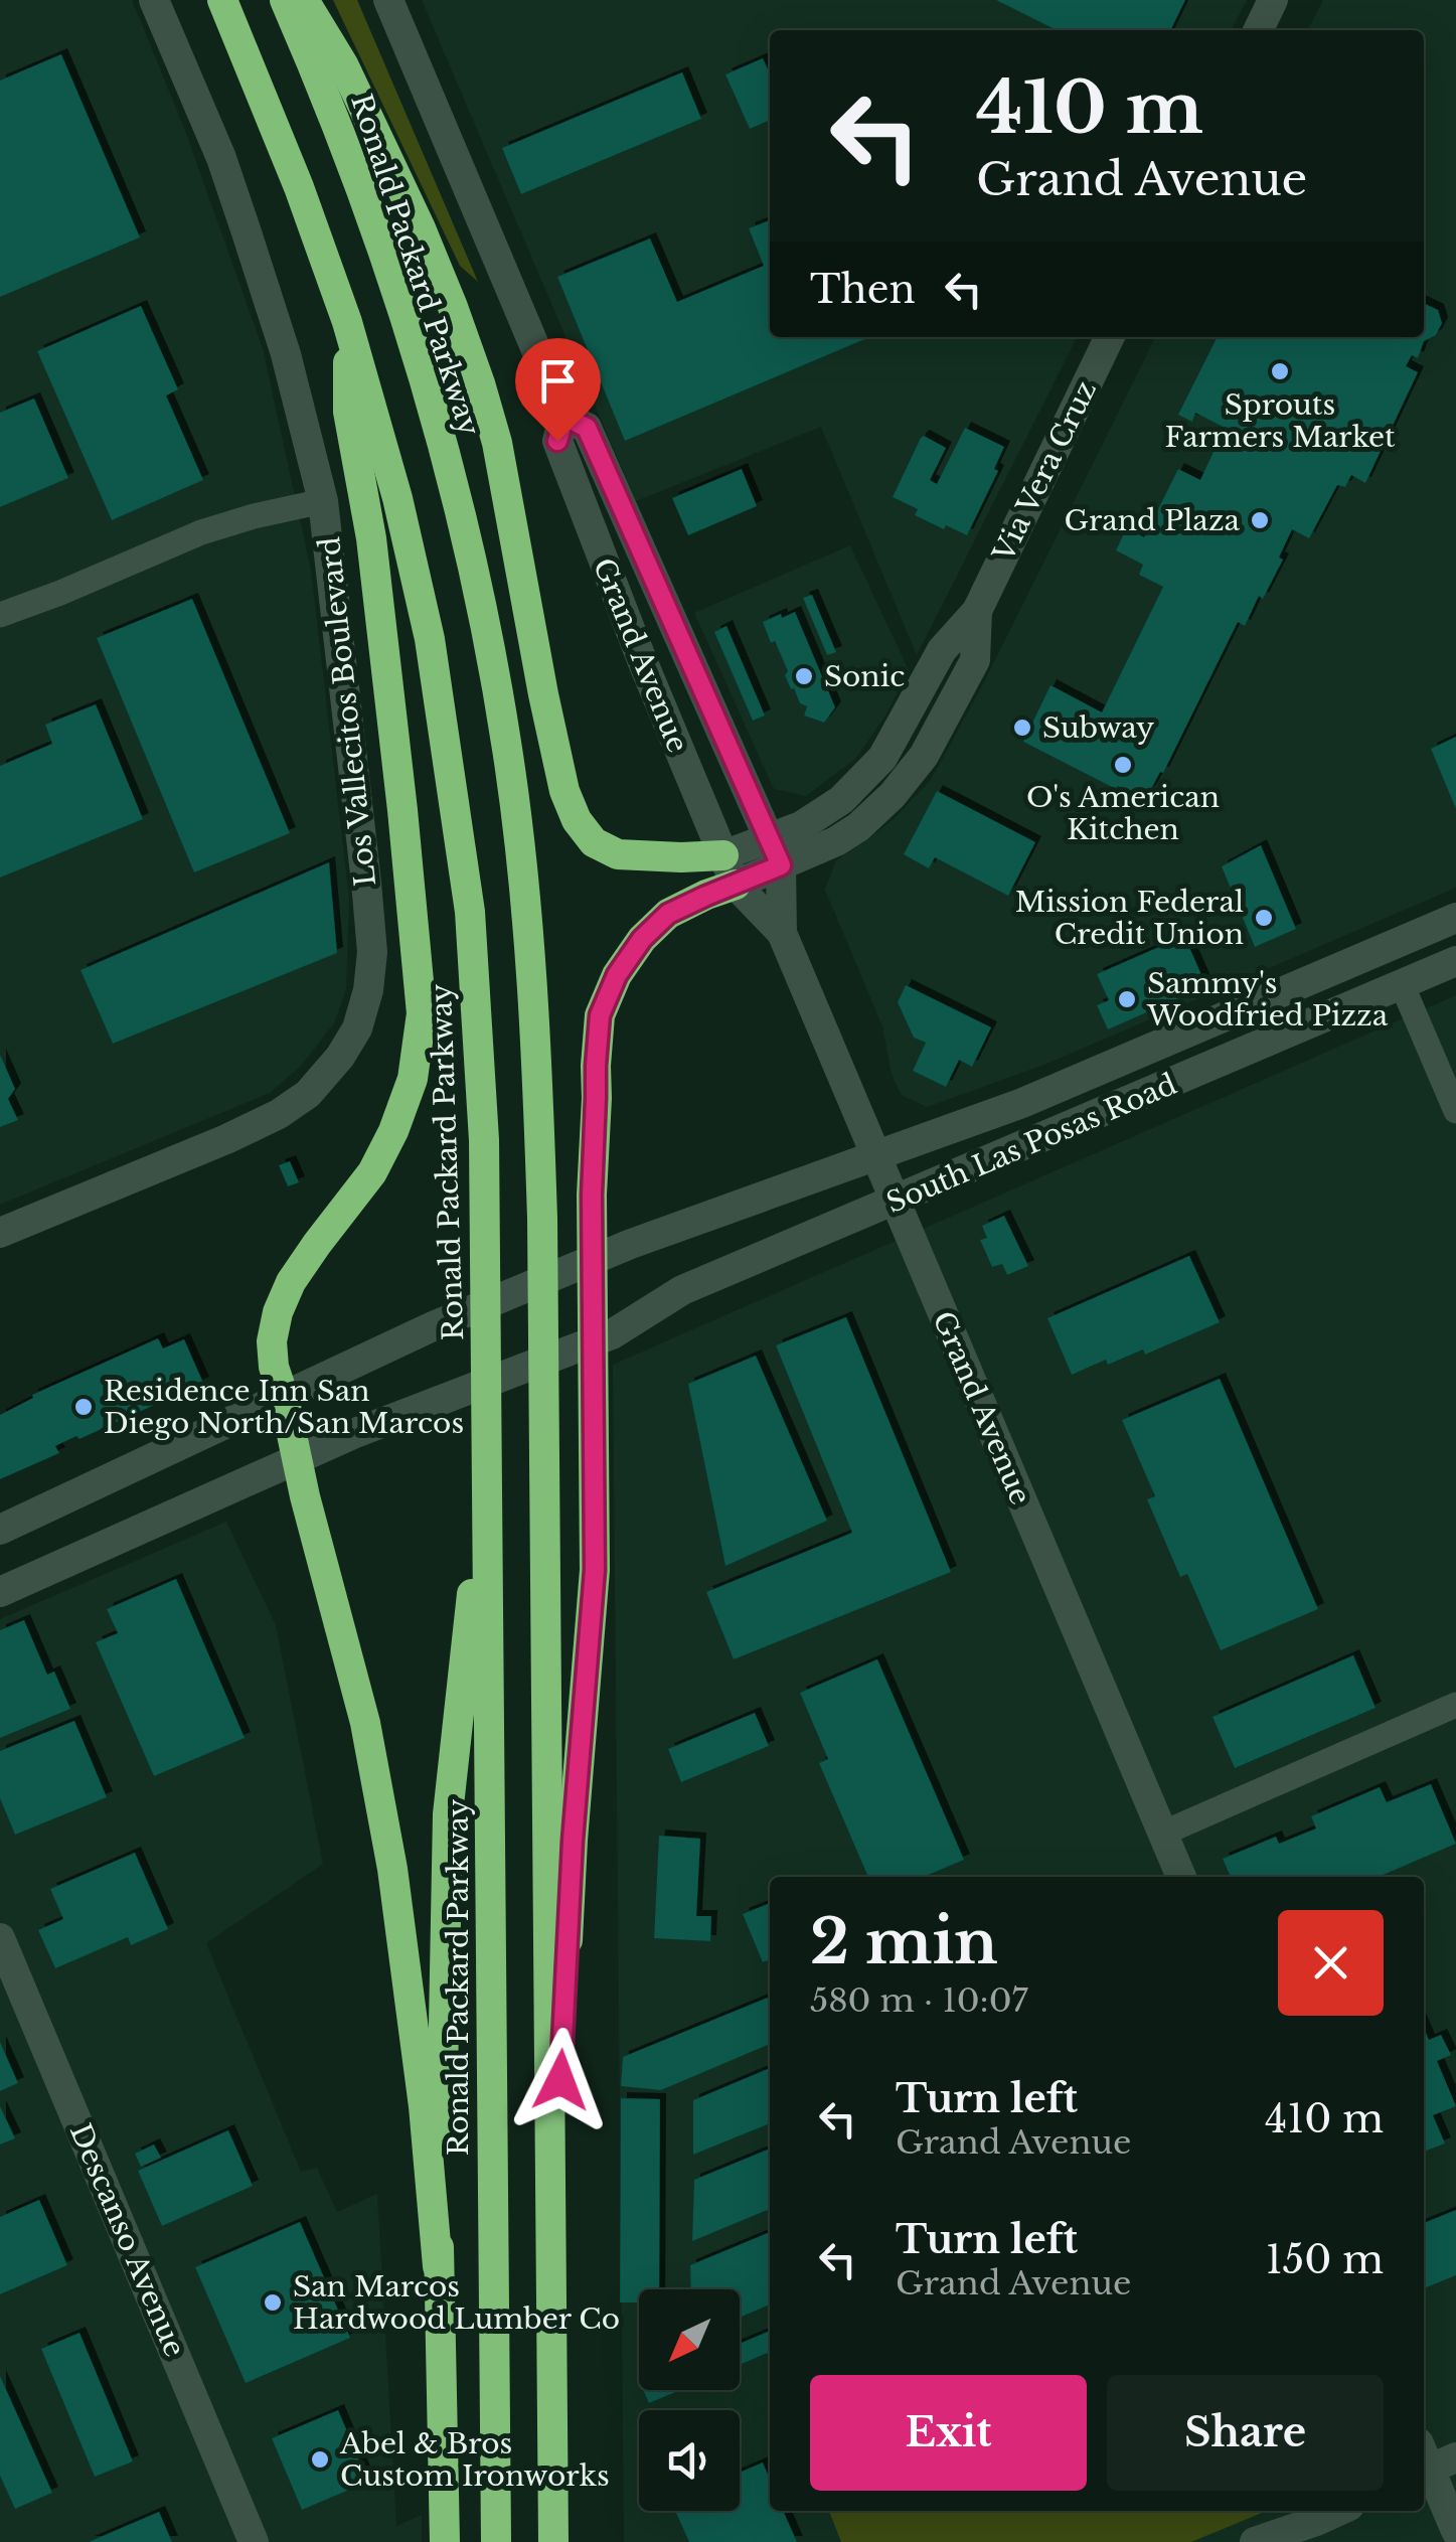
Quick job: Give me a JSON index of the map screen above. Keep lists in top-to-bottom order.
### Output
{
  "streets": {
    "highway": ["Ronald Packard Parkway"],
    "main road": [
      "Via Vera Cruz",
      "Grand Avenue",
      "Los Vallecitos Boulevard",
      "South Las Posas Road",
      "Descanso Avenue"
    ]
  },
  "crossings": [
    ["Via Vera Cruz", "Grand Avenue"],
    ["Grand Avenue", "South Las Posas Road"]
  ],
  "places": [
    "Sprouts Farmers Market",
    "Grand Plaza",
    "Sonic",
    "Subway",
    "O's American Kitchen",
    "Mission Federal Credit Union",
    "Sammy's Woodfried Pizza",
    "Residence Inn San Diego North/San Marcos",
    "San Marcos Hardwood Lumber Co",
    "Abel & Bros Custom Ironworks"
  ],
  "north": "bottom left",
  "page": {
    "turn": ["410 m", "Grand Avenue"],
    "then": "Then",
    "heading": ["2 min", "580 m · 10:07"],
    "list": [
      {
        "name": "Turn left",
        "note": "Grand Avenue",
        "value": "410 m"
      },
      {
        "name": "Turn left",
        "note": "Grand Avenue",
        "value": "150 m"
      }
    ],
    "buttons": ["Exit", "Share"]
  }
}
